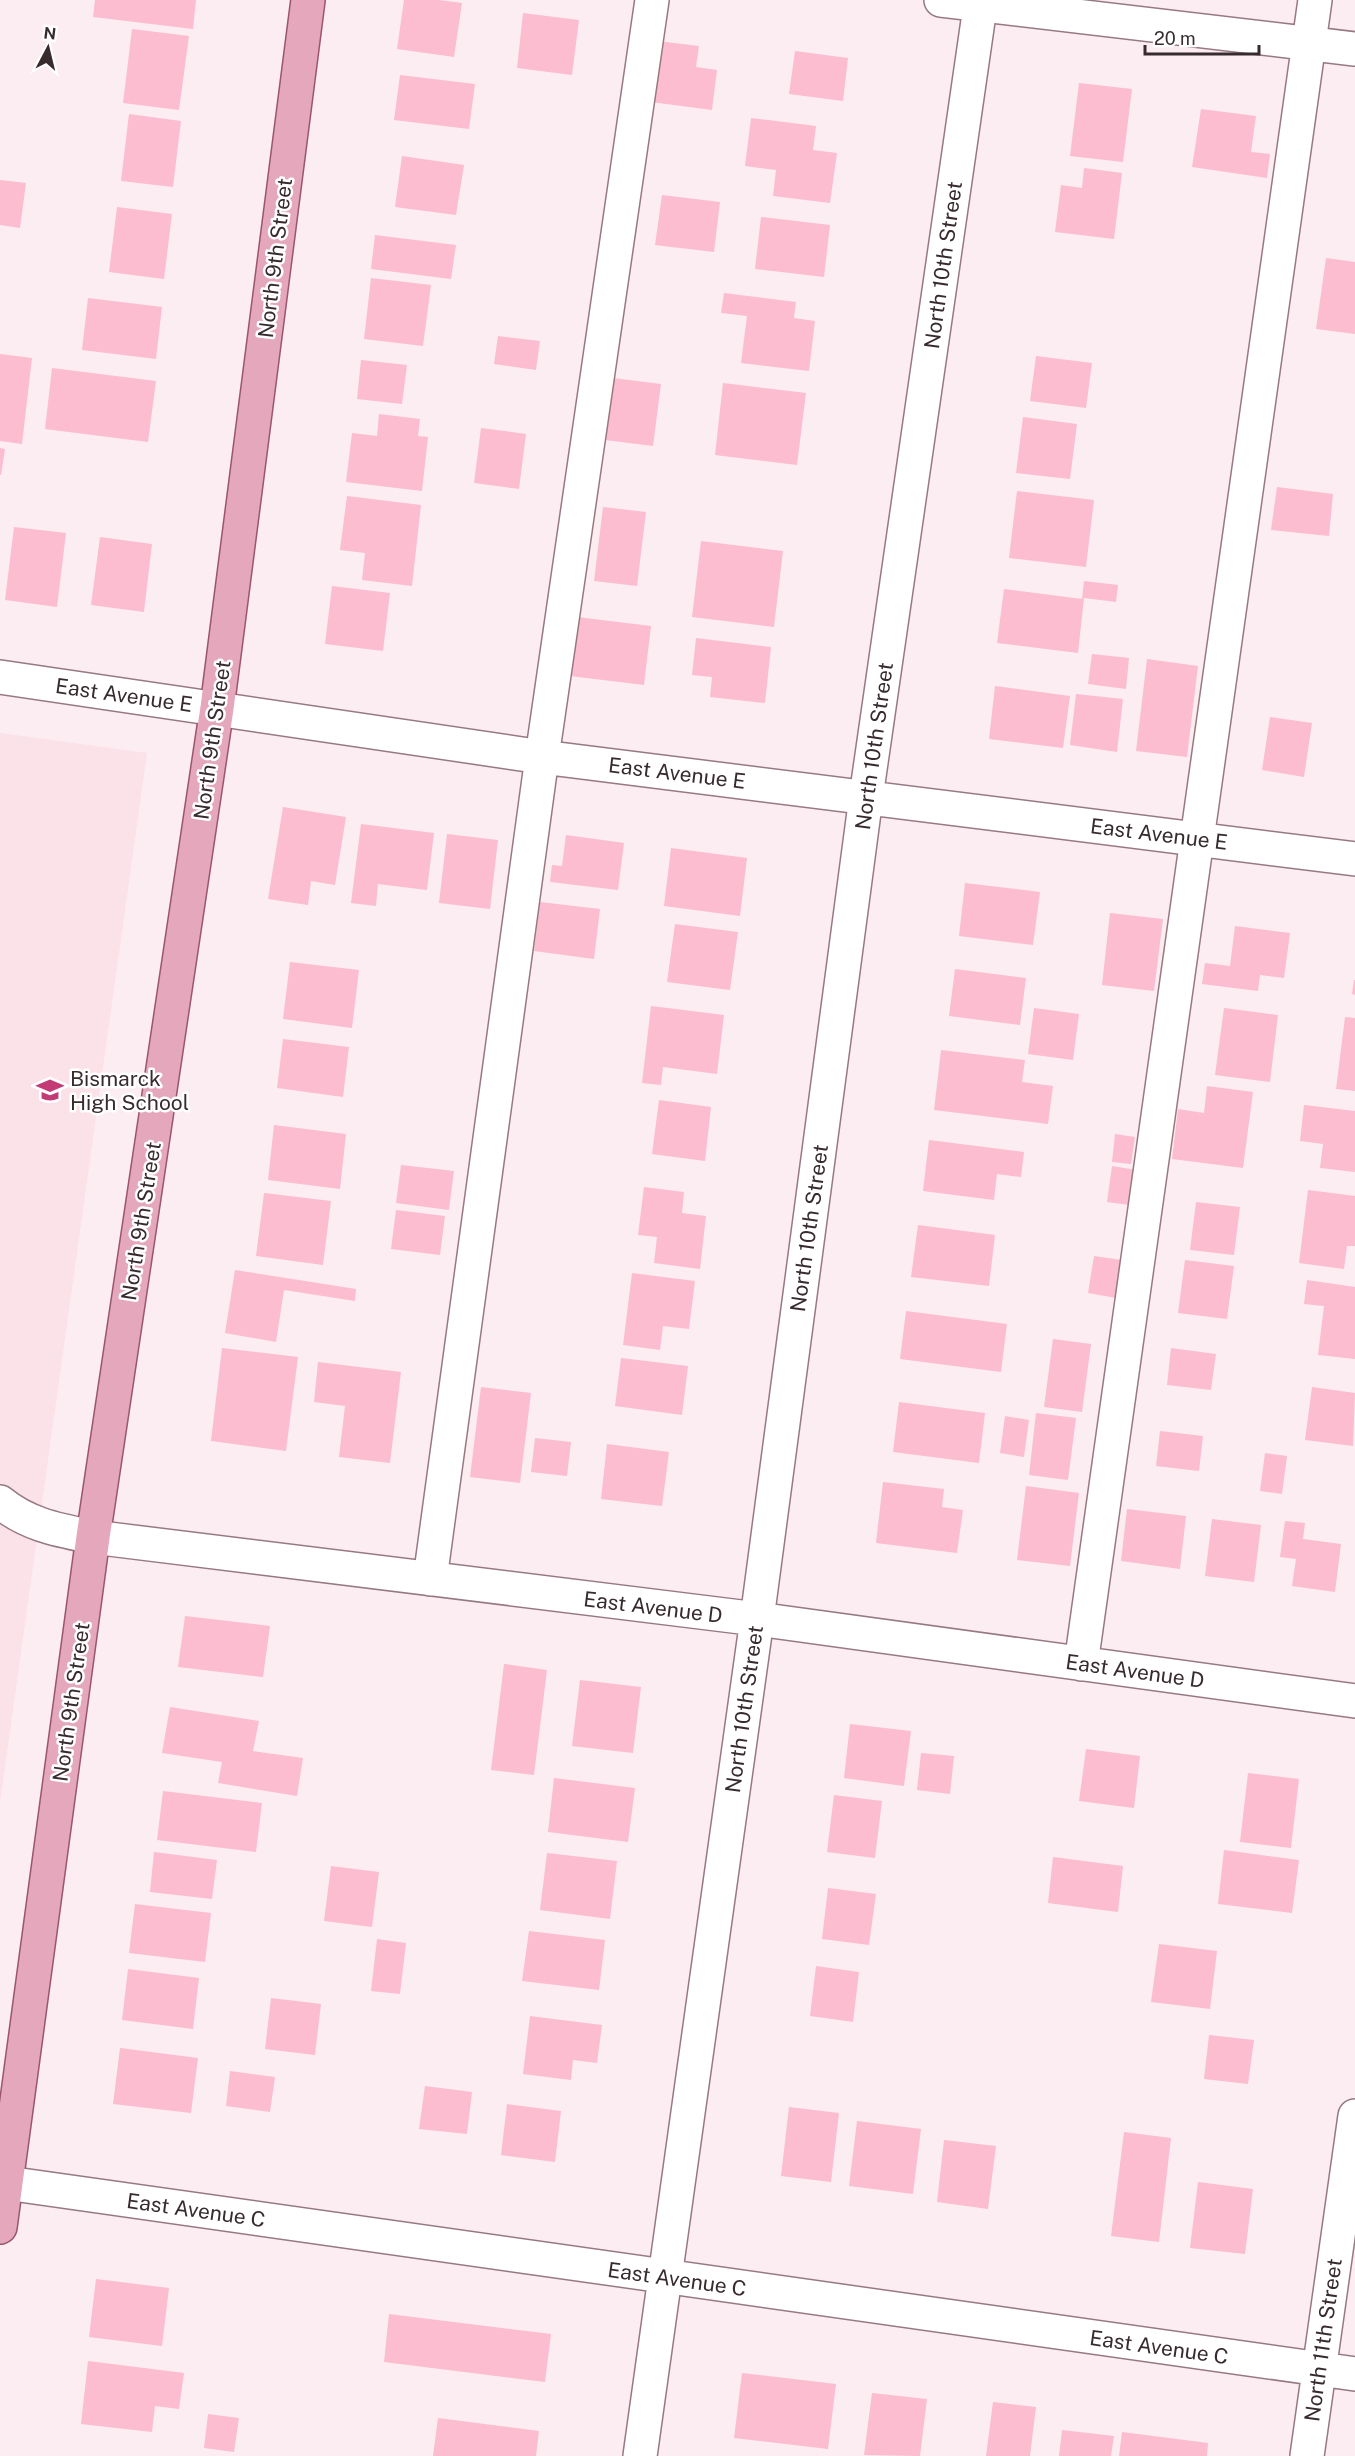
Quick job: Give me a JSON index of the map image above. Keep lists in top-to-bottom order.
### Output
{
  "streets": {
    "main road": ["North 9th Street"],
    "street": [
      "North 10th Street",
      "East Avenue E",
      "East Avenue D",
      "East Avenue C",
      "North 11th Street"
    ]
  },
  "crossings": [
    ["North 9th Street", "East Avenue E"],
    ["North 9th Street", "East Avenue D"],
    ["North 9th Street", "East Avenue C"],
    ["North 10th Street", "East Avenue E"],
    ["North 10th Street", "East Avenue D"],
    ["North 10th Street", "East Avenue C"],
    ["East Avenue C", "North 11th Street"]
  ],
  "places": {
    "school or university": ["Bismarck High School"]
  },
  "scale_bar": "20 m",
  "north": "top"
}
